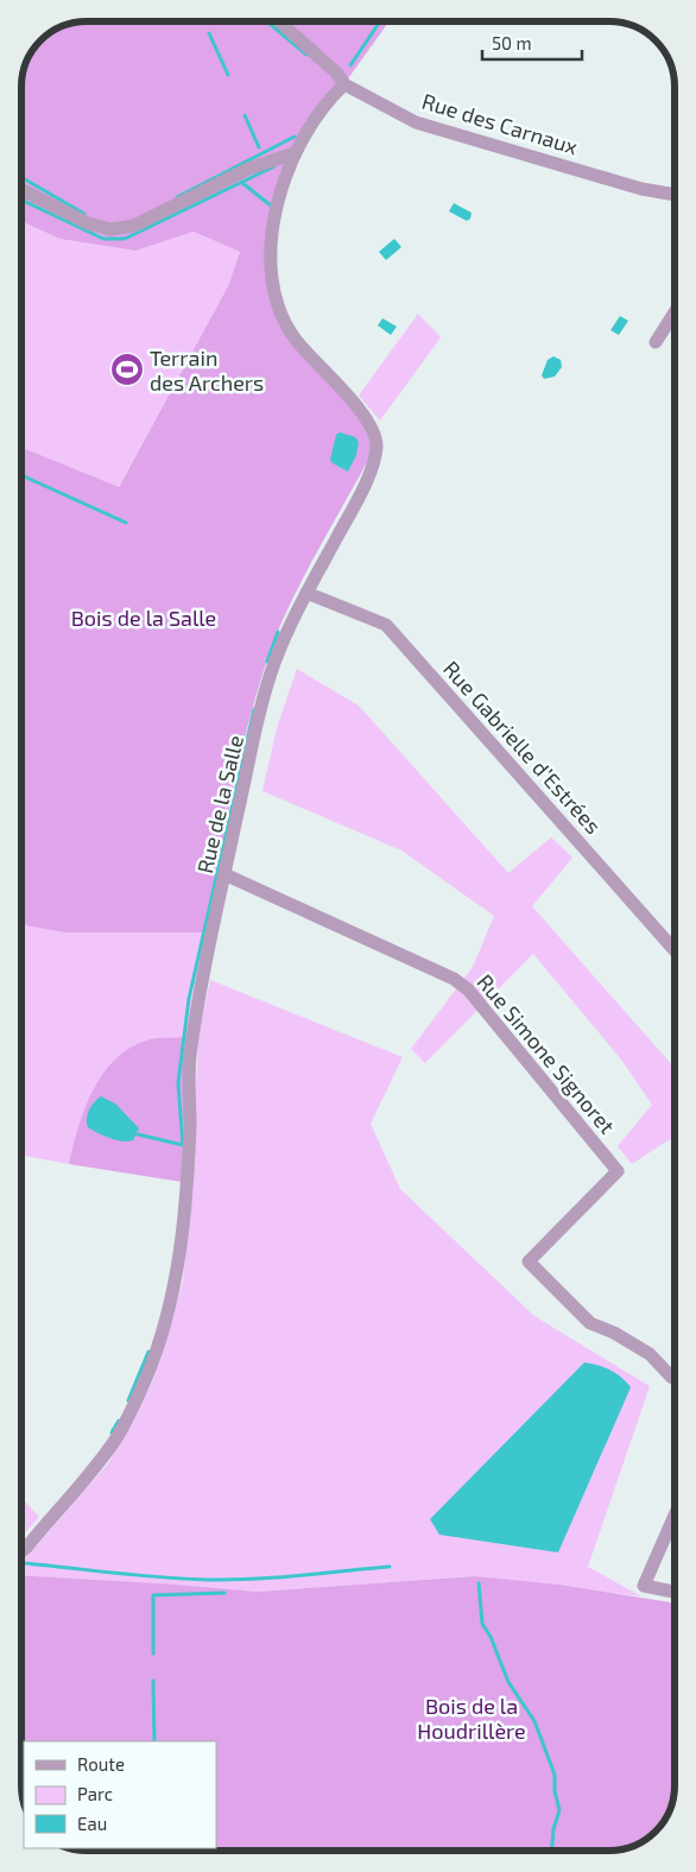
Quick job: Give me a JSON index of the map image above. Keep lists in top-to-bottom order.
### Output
{
  "streets": {
    "street": [
      "Rue des Carnaux",
      "Rue Gabrielle d’Estrées",
      "Rue de la Salle",
      "Rue Simone Signoret"
    ]
  },
  "crossings": [
    ["Rue des Carnaux", "Rue de la Salle"],
    ["Rue Gabrielle d’Estrées", "Rue de la Salle"],
    ["Rue de la Salle", "Rue Simone Signoret"]
  ],
  "parks": ["Bois de la Salle", "Bois de la Houdrillère"],
  "places": {
    "sports": ["Terrain des Archers"]
  },
  "legend": ["Route", "Parc", "Eau"],
  "scale_bar": "50 m"
}
